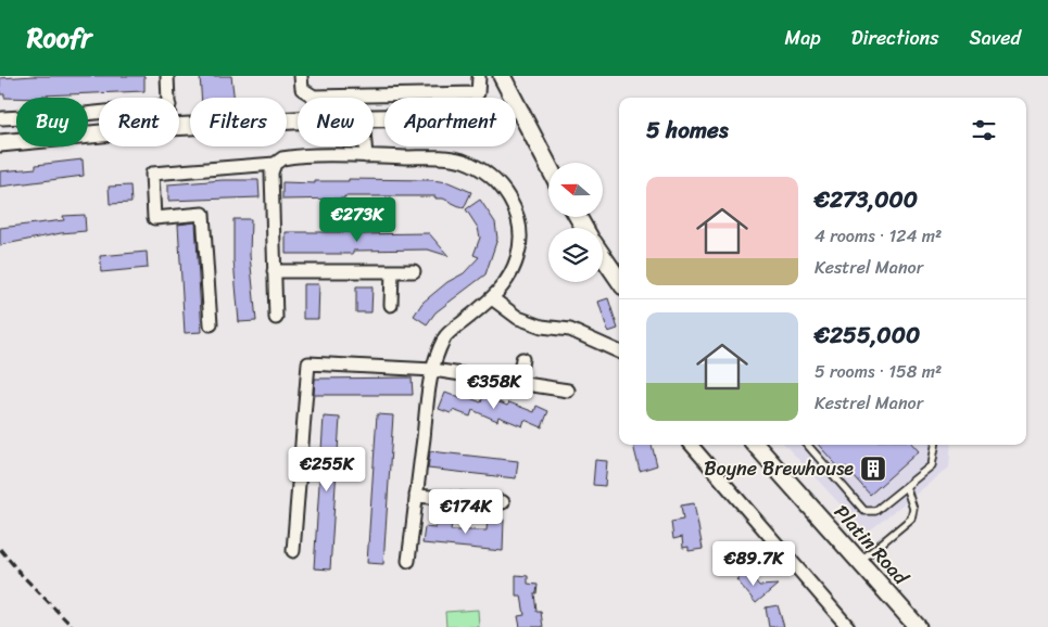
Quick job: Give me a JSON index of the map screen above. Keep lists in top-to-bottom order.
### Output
{
  "streets": {
    "street": ["Platin Road"]
  },
  "places": {
    "building": ["Boyne Brewhouse"]
  },
  "north": "left",
  "page": {
    "header": "Roofr",
    "nav": ["Map", "Directions", "Saved"],
    "chip": [
      "Buy",
      "Rent",
      "Filters",
      "New",
      "Apartment"
    ],
    "heading": "5 homes",
    "list": [
      {
        "name": "€273,000",
        "note": "4 rooms · 124 m² · Kestrel Manor"
      },
      {
        "name": "€255,000",
        "note": "5 rooms · 158 m² · Kestrel Manor"
      }
    ],
    "price": [
      "€273K",
      "€358K",
      "€255K",
      "€174K",
      "€89.7K"
    ]
  }
}
